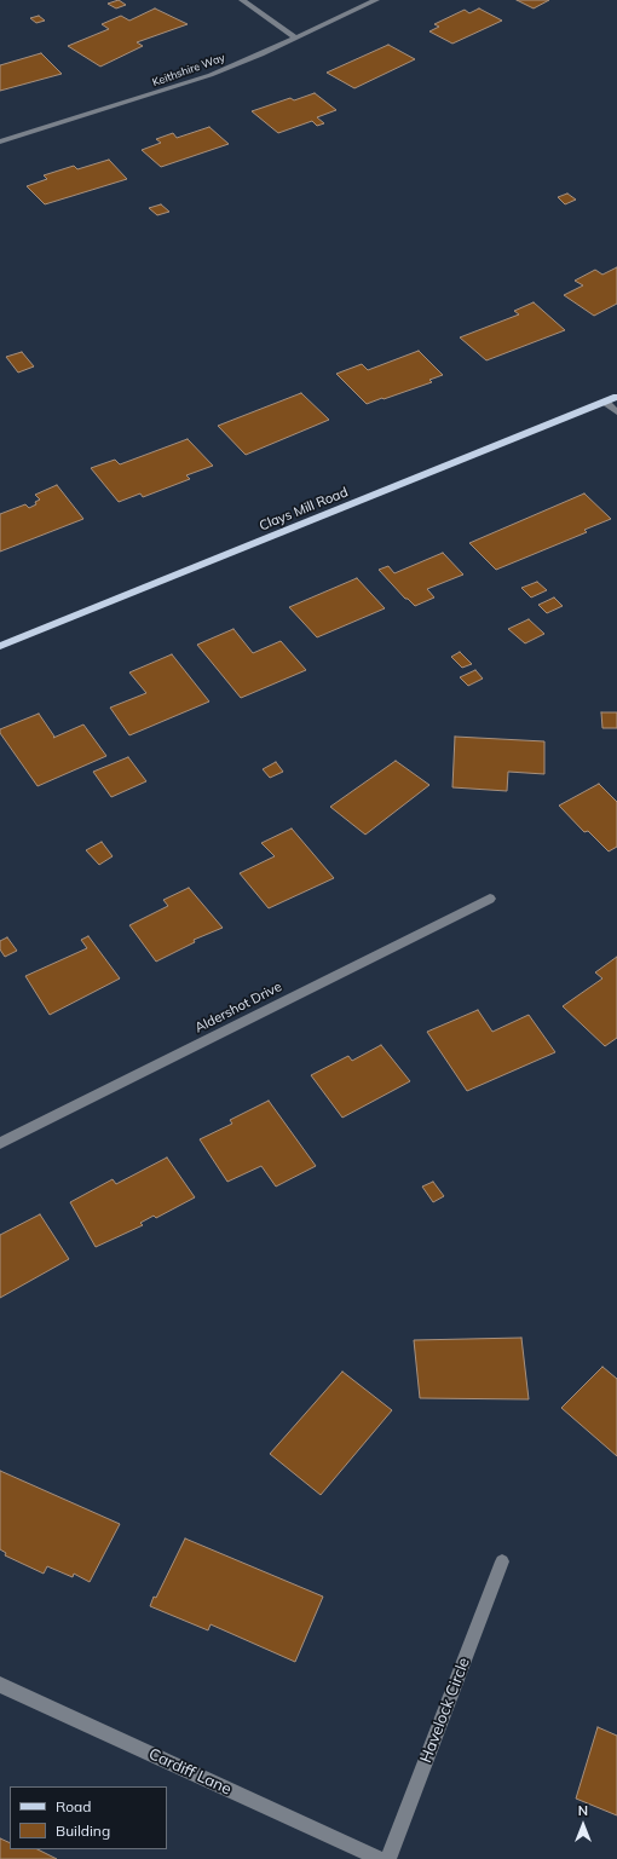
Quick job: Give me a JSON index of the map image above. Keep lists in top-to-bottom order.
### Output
{
  "streets": {
    "main road": ["Clays Mill Road"],
    "street": [
      "Keithshire Way",
      "Aldershot Drive",
      "Havelock Circle",
      "Cardiff Lane"
    ]
  },
  "legend": ["Road", "Building"],
  "north": "top"
}
